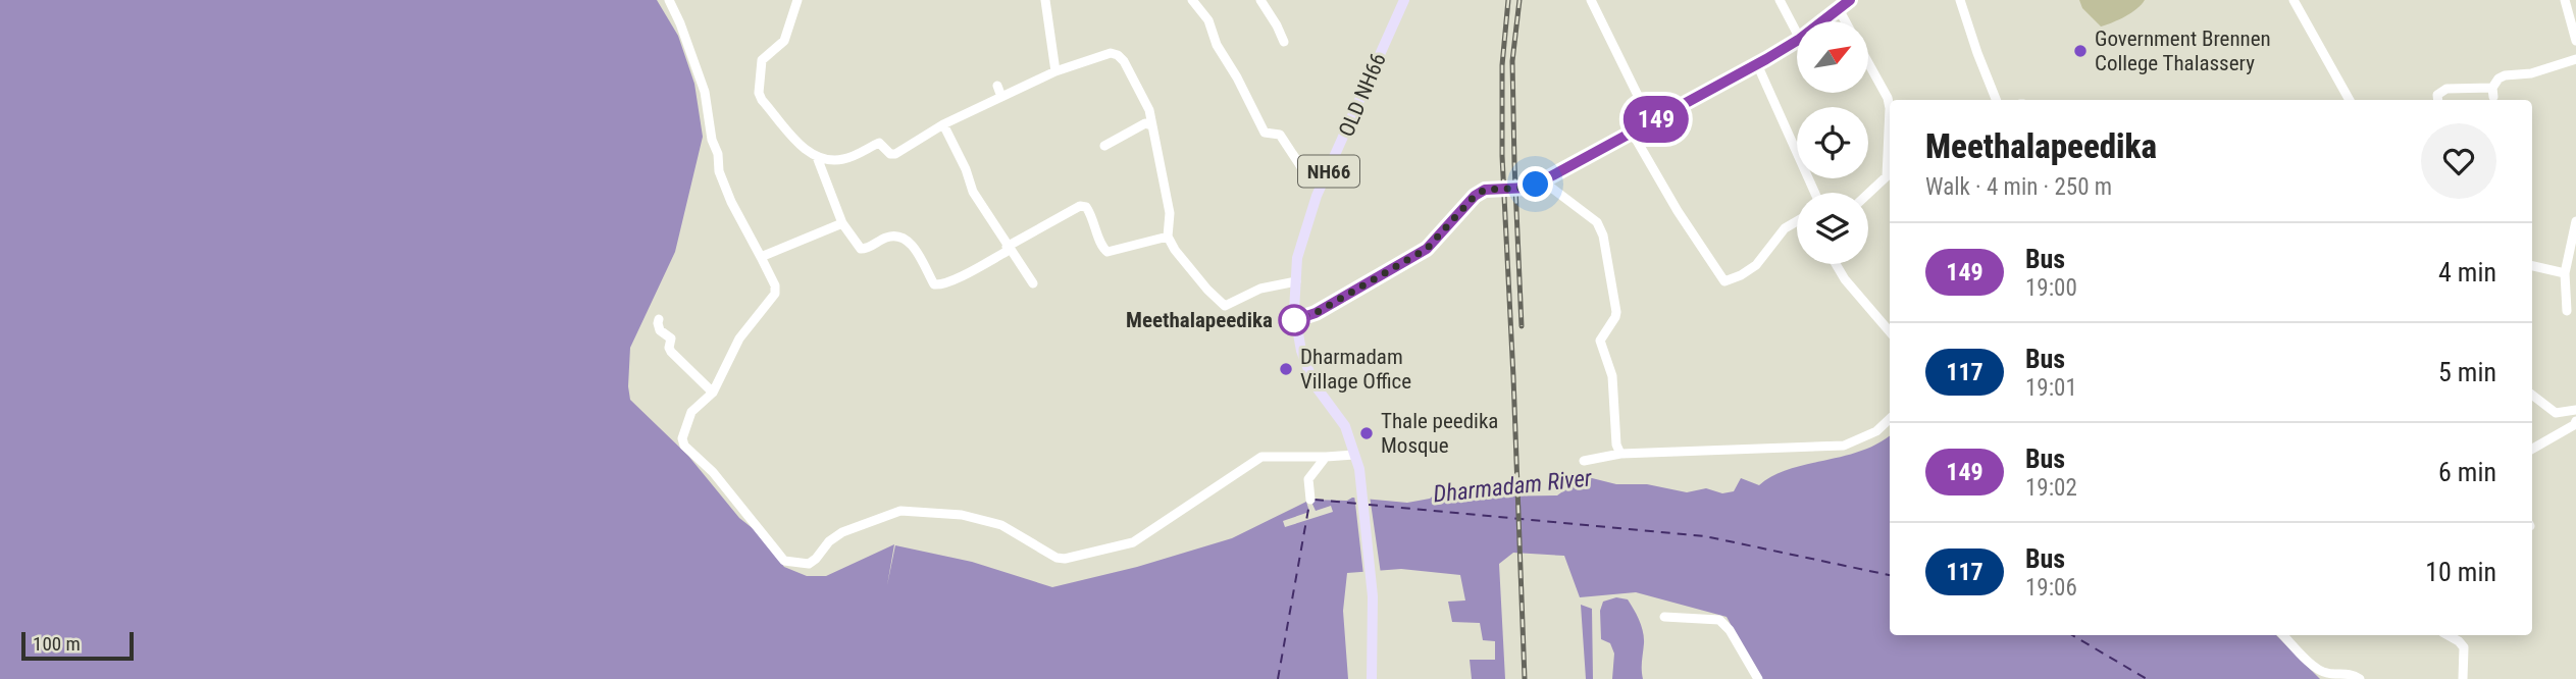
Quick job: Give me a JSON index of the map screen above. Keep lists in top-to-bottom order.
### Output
{
  "streets": {
    "main road": ["OLD NH66", "NH66"]
  },
  "water": ["Dharmadam River"],
  "places": [
    "Government Brennen College Thalassery",
    "Meethalapeedika",
    "Dharmadam Village Office",
    "Thale peedika Mosque"
  ],
  "lines": ["bus line 149"],
  "scale_bar": "100 m",
  "north": "top right",
  "page": {
    "on_map": "149",
    "heading": ["Meethalapeedika", "Walk · 4 min · 250 m"],
    "list": [
      {
        "mark": "149",
        "name": "Bus",
        "note": "19:00",
        "value": "4 min"
      },
      {
        "mark": "117",
        "name": "Bus",
        "note": "19:01",
        "value": "5 min"
      },
      {
        "mark": "149",
        "name": "Bus",
        "note": "19:02",
        "value": "6 min"
      },
      {
        "mark": "117",
        "name": "Bus",
        "note": "19:06",
        "value": "10 min"
      }
    ],
    "scale": "100 m"
  }
}
